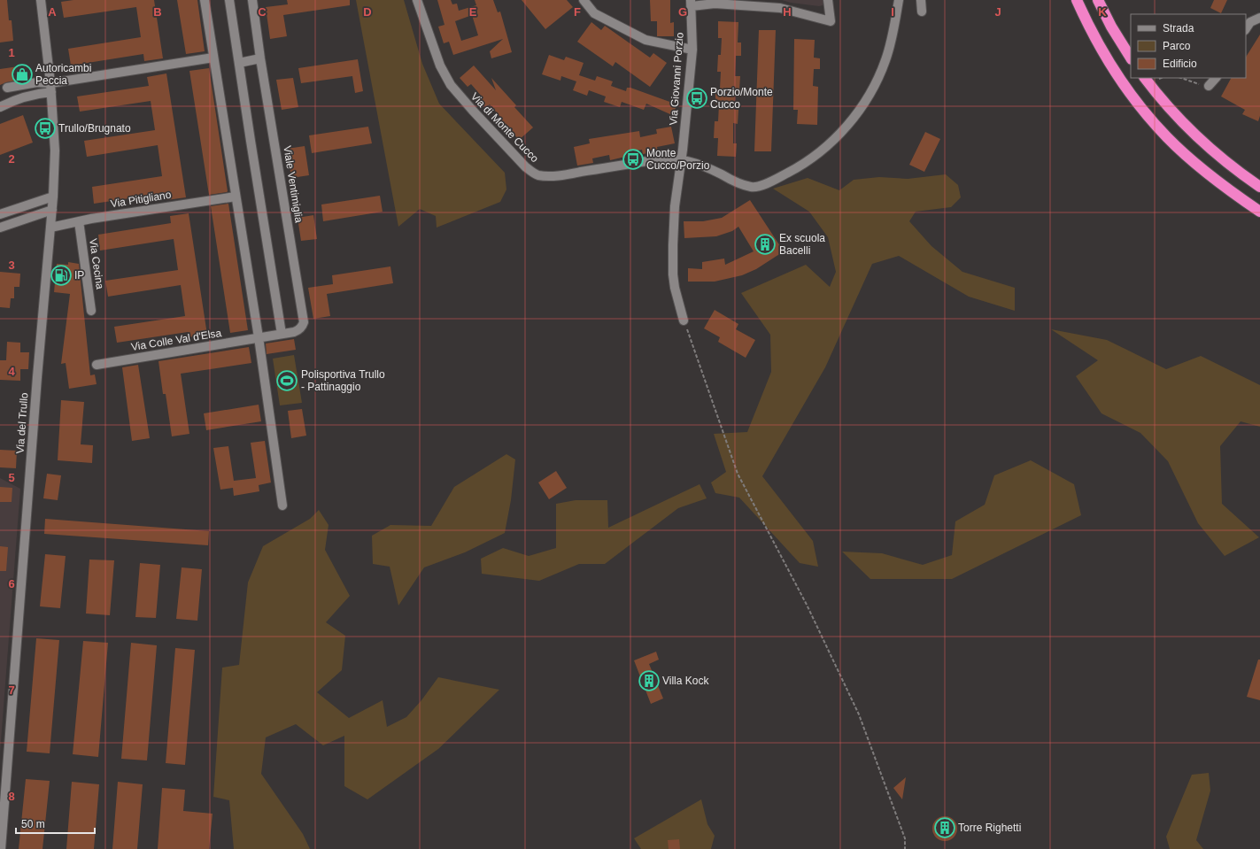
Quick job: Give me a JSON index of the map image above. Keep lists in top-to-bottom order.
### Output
{
  "streets": {
    "street": [
      "Via Giovanni Porzio",
      "Via di Monte Cucco",
      "Viale Ventimiglia",
      "Via Pitigliano",
      "Via Cecina",
      "Via Colle Val d'Elsa",
      "Via del Trullo"
    ]
  },
  "crossings": [
    ["Via Giovanni Porzio", "Via di Monte Cucco"],
    ["Viale Ventimiglia", "Via Colle Val d'Elsa"],
    ["Via Pitigliano", "Via Cecina"],
    ["Via Pitigliano", "Via del Trullo"]
  ],
  "places": {
    "shop": ["Autoricambi Peccia"],
    "bus stop": ["Porzio/Monte Cucco", "Trullo/Brugnato", "Monte Cucco/Porzio"],
    "building": ["Ex scuola Bacelli", "Villa Kock", "Torre Righetti"],
    "fuel station": ["IP"],
    "sports": ["Polisportiva Trullo - Pattinaggio"]
  },
  "legend": ["Strada", "Parco", "Edificio"],
  "scale_bar": "50 m",
  "grid": {
    "columns": [
      "A",
      "B",
      "C",
      "D",
      "E",
      "F",
      "G",
      "H",
      "I",
      "J",
      "K"
    ],
    "rows": [
      "1",
      "2",
      "3",
      "4",
      "5",
      "6",
      "7",
      "8"
    ]
  }
}
